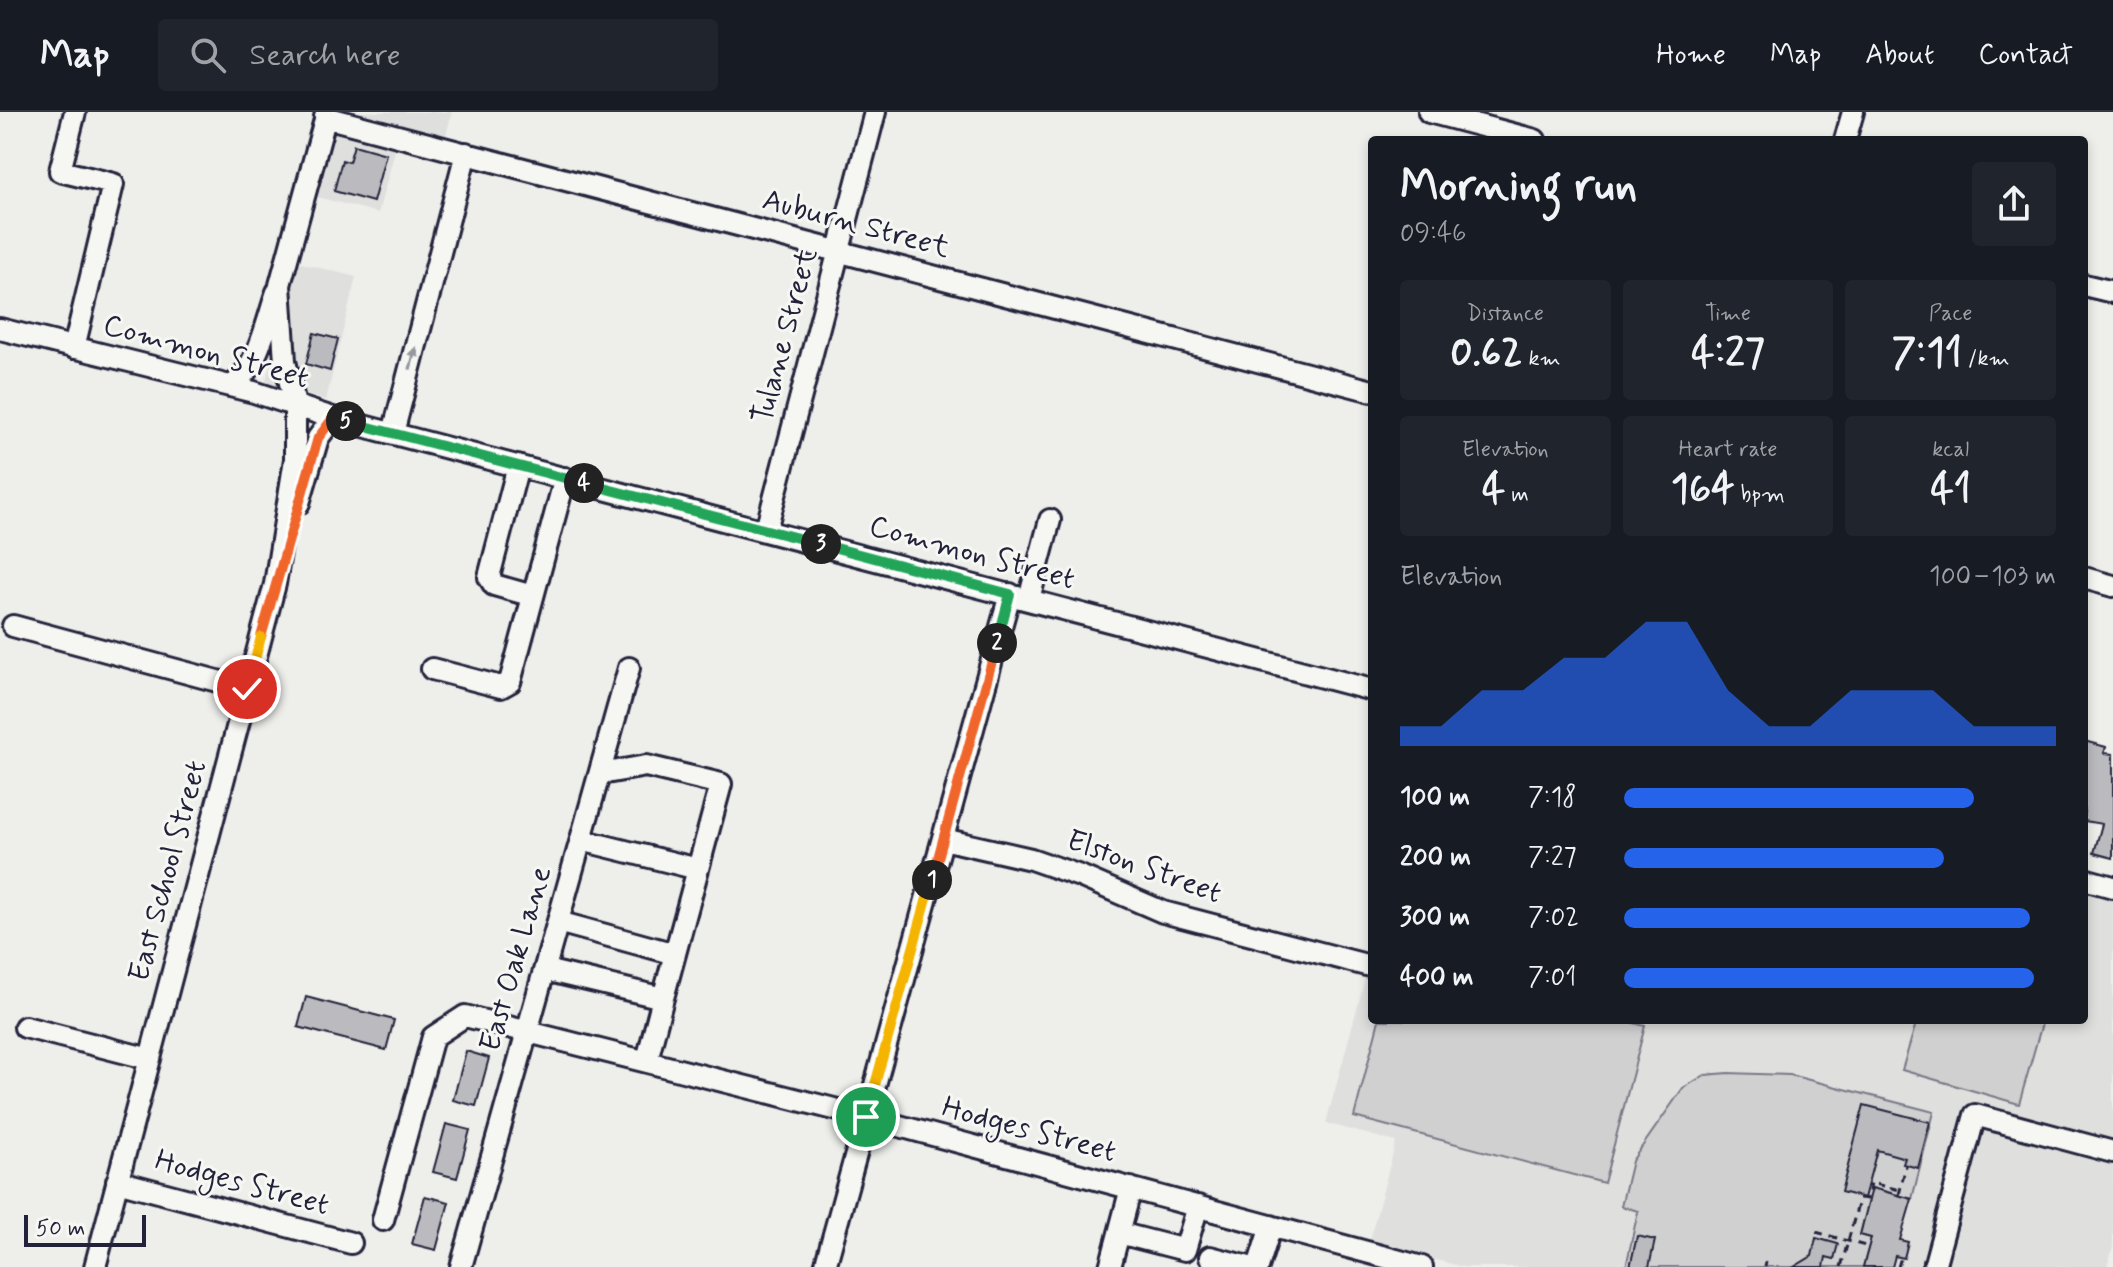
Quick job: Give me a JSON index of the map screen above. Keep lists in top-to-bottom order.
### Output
{
  "streets": {
    "street": [
      "Auburn Street",
      "Tulane Street",
      "Common Street",
      "Elston Street",
      "East School Street",
      "East Oak Lane",
      "Hodges Street"
    ]
  },
  "crossings": [
    ["Auburn Street", "Tulane Street"],
    ["Auburn Street", "East School Street"],
    ["Tulane Street", "Common Street"],
    ["Common Street", "East School Street"],
    ["East School Street", "Hodges Street"],
    ["East Oak Lane", "Hodges Street"]
  ],
  "scale_bar": "50 m",
  "page": {
    "header": "Map",
    "search": "Search here",
    "nav": [
      "Home",
      "Map",
      "About",
      "Contact"
    ],
    "heading": ["Morning run", "09:46"],
    "stats": [
      ["Distance", "0.62 km"],
      ["Time", "4:27"],
      ["Pace", "7:11 /km"],
      ["Elevation", "4 m"],
      ["Heart rate", "164 bpm"],
      ["kcal", "41"]
    ],
    "pins": [
      "5",
      "4",
      "3",
      "2",
      "1"
    ],
    "chart": ["Elevation", "100–103 m"],
    "list": [
      {
        "name": "100 m",
        "note": "7:18"
      },
      {
        "name": "200 m",
        "note": "7:27"
      },
      {
        "name": "300 m",
        "note": "7:02"
      },
      {
        "name": "400 m",
        "note": "7:01"
      }
    ],
    "scale": "50 m"
  }
}
